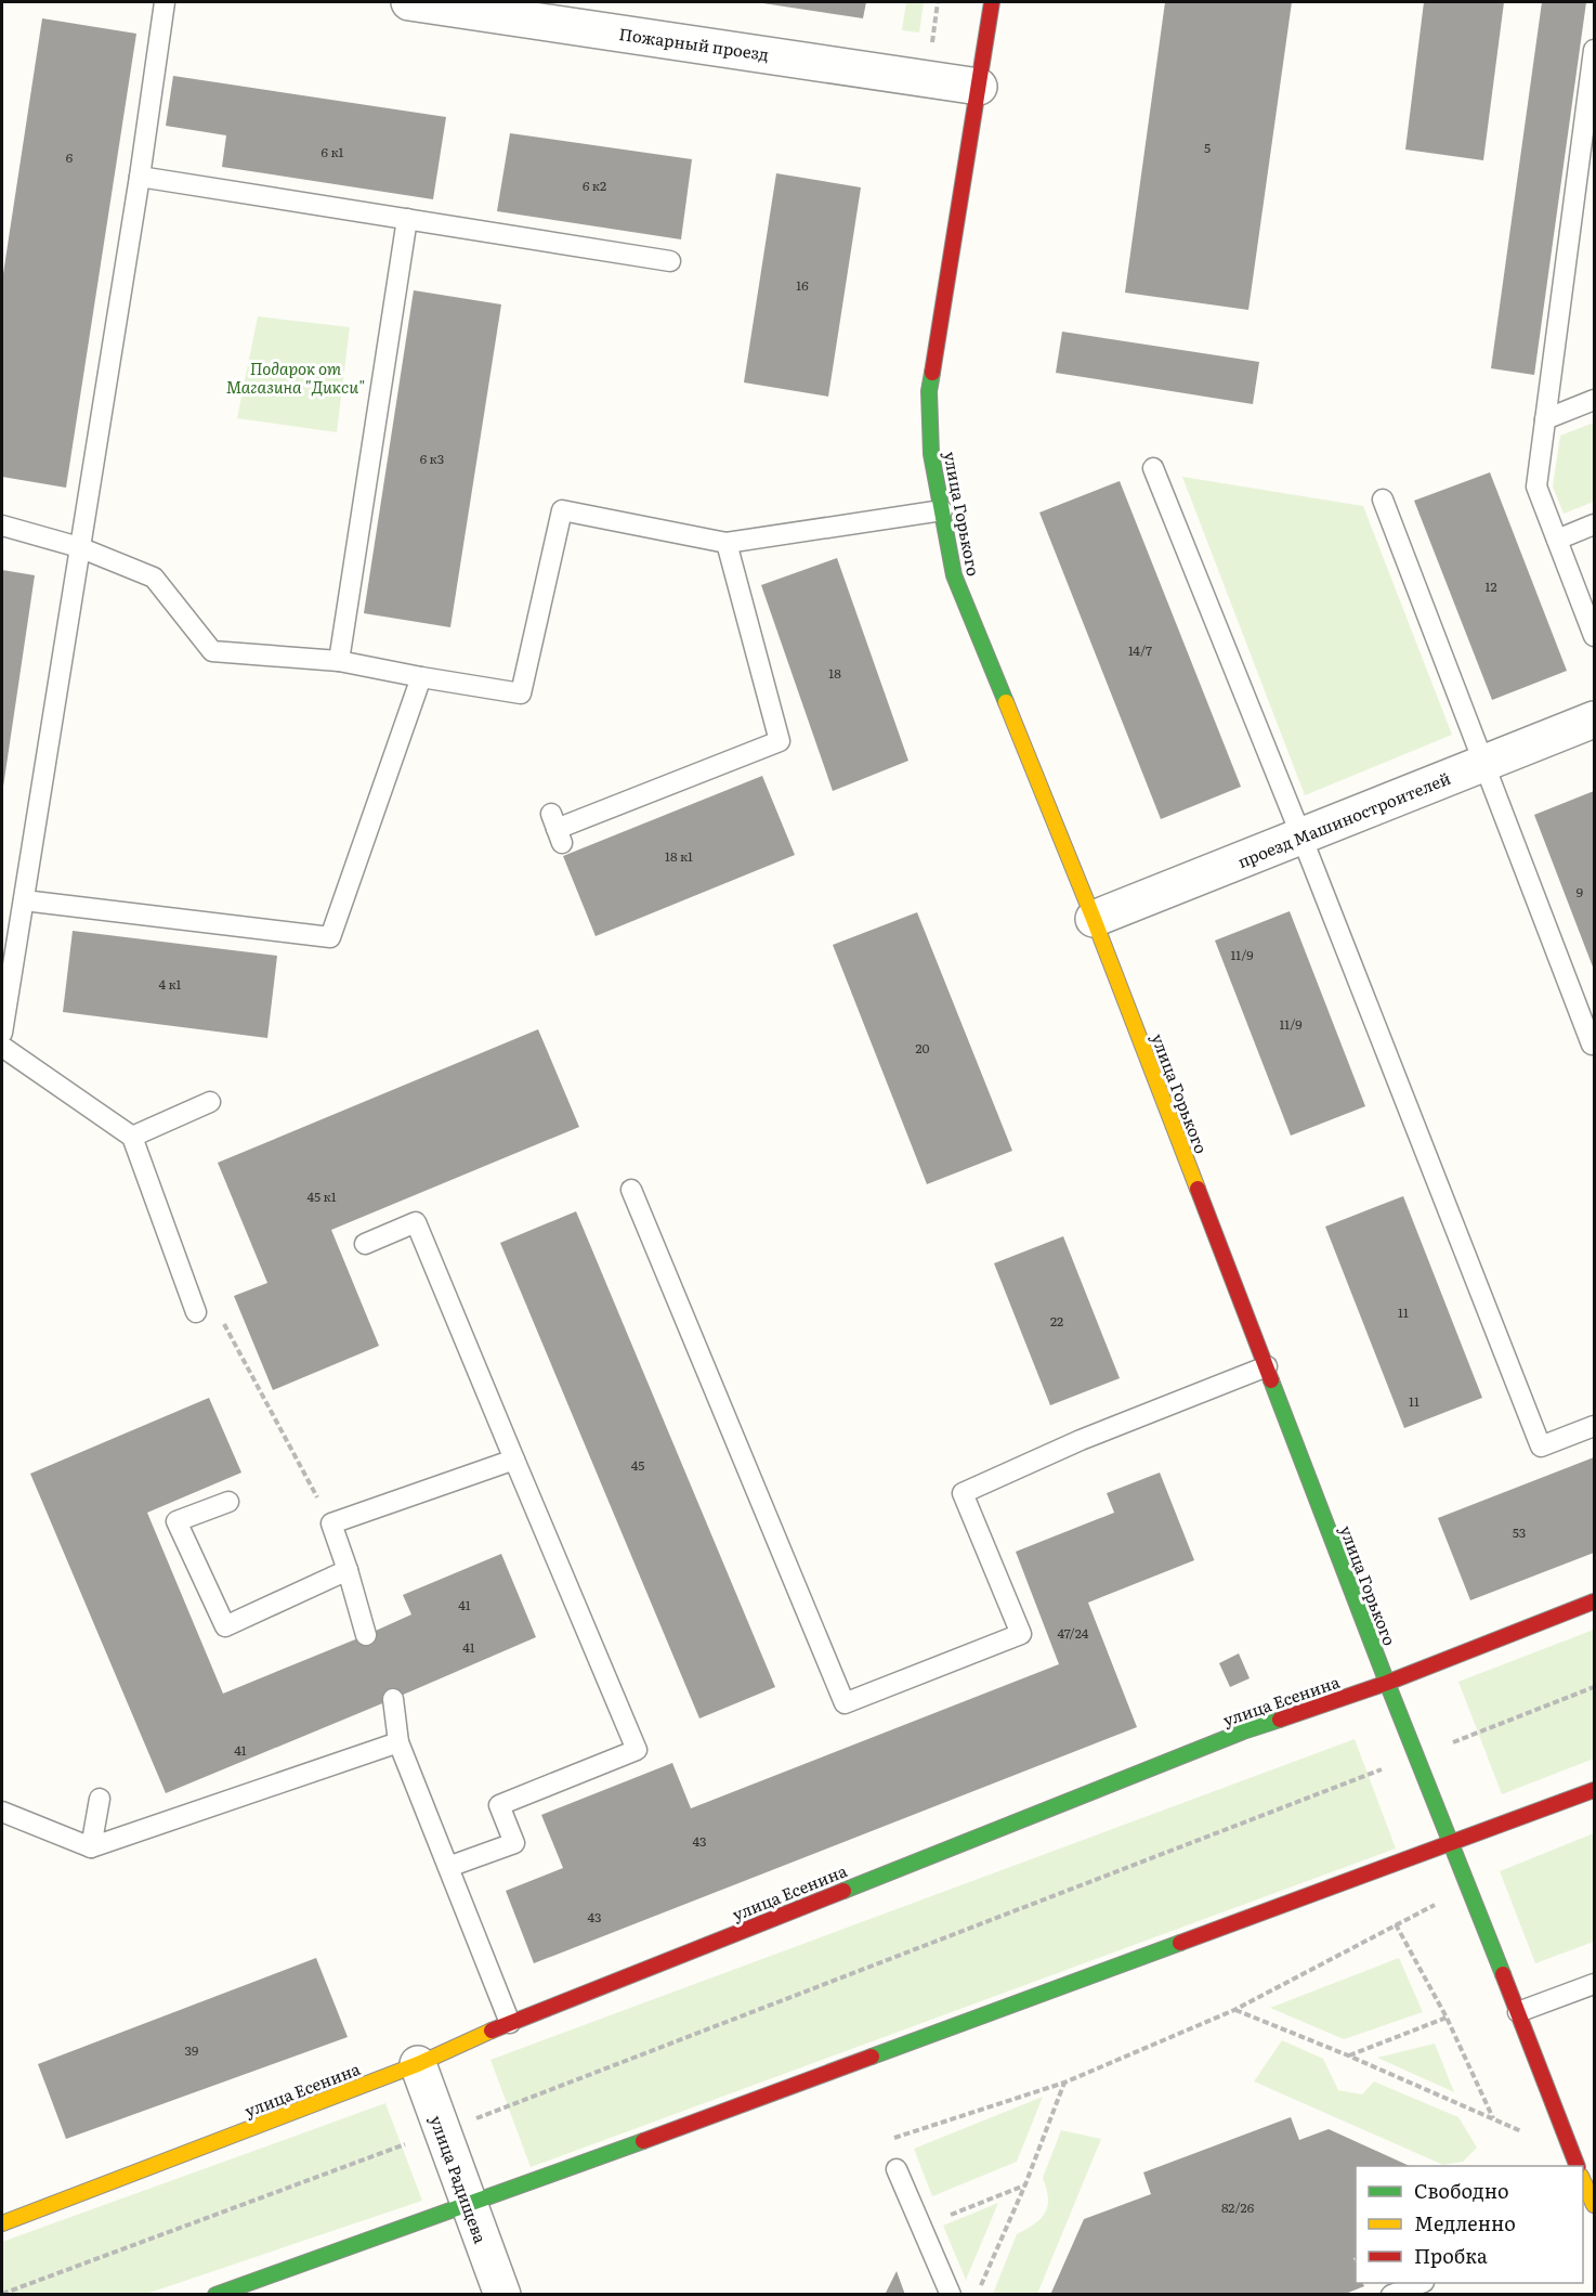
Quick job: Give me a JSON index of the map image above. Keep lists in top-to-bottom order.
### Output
{
  "streets": {
    "main road": ["улица Горького", "улица Есенина"],
    "street": ["Пожарный проезд", "проезд Машиностроителей", "улица Радищева"]
  },
  "crossings": [
    ["Пожарный проезд", "улица Горького"],
    ["улица Горького", "проезд Машиностроителей"],
    ["улица Горького", "улица Есенина"],
    ["улица Есенина", "улица Радищева"]
  ],
  "parks": ["Подарок от Магазина \"Дикси\""],
  "house_numbers": [
    "5",
    "6 к1",
    "6",
    "6 к2",
    "16",
    "6 к3",
    "12",
    "14/7",
    "18",
    "18 к1",
    "9",
    "11/9",
    "4 к1",
    "11/9",
    "20",
    "45 к1",
    "11",
    "22",
    "11",
    "45",
    "53",
    "41",
    "47/24",
    "41",
    "41",
    "43",
    "43",
    "39",
    "82/26"
  ],
  "legend": ["Свободно", "Медленно", "Пробка"]
}
